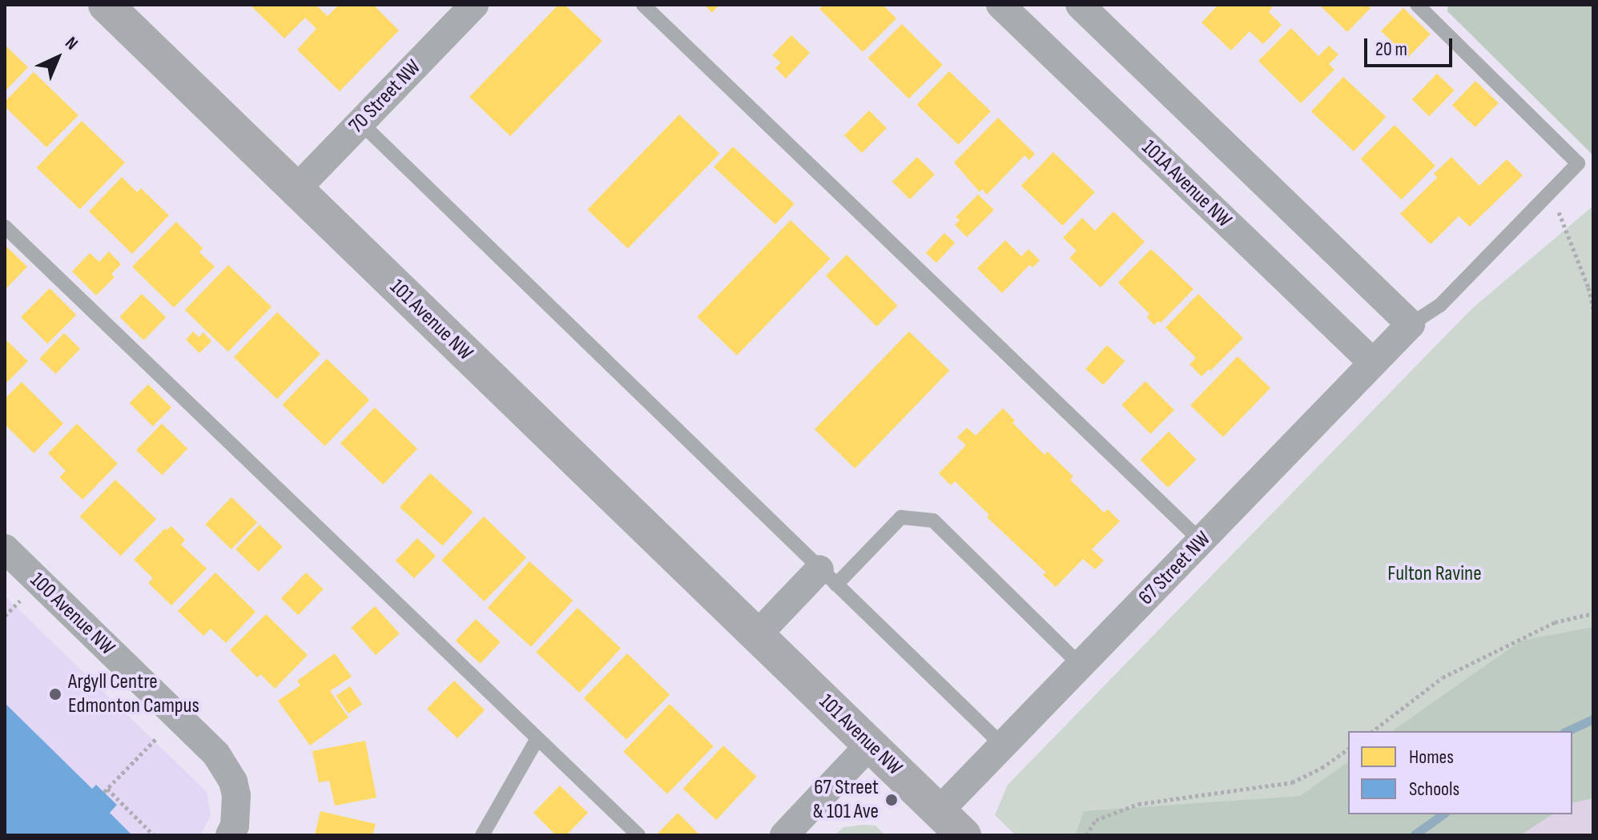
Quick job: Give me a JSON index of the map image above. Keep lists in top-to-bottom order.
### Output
{
  "streets": {
    "main road": ["101 Avenue NW"],
    "street": [
      "70 Street NW",
      "101A Avenue NW",
      "67 Street NW",
      "100 Avenue NW"
    ]
  },
  "crossings": [
    ["70 Street NW", "101 Avenue NW"],
    ["101A Avenue NW", "67 Street NW"],
    ["101 Avenue NW", "67 Street NW"]
  ],
  "parks": ["Fulton Ravine"],
  "places": ["Argyll Centre Edmonton Campus", "67 Street & 101 Ave"],
  "legend": ["Homes", "Schools"],
  "scale_bar": "20 m",
  "north": "top right"
}
